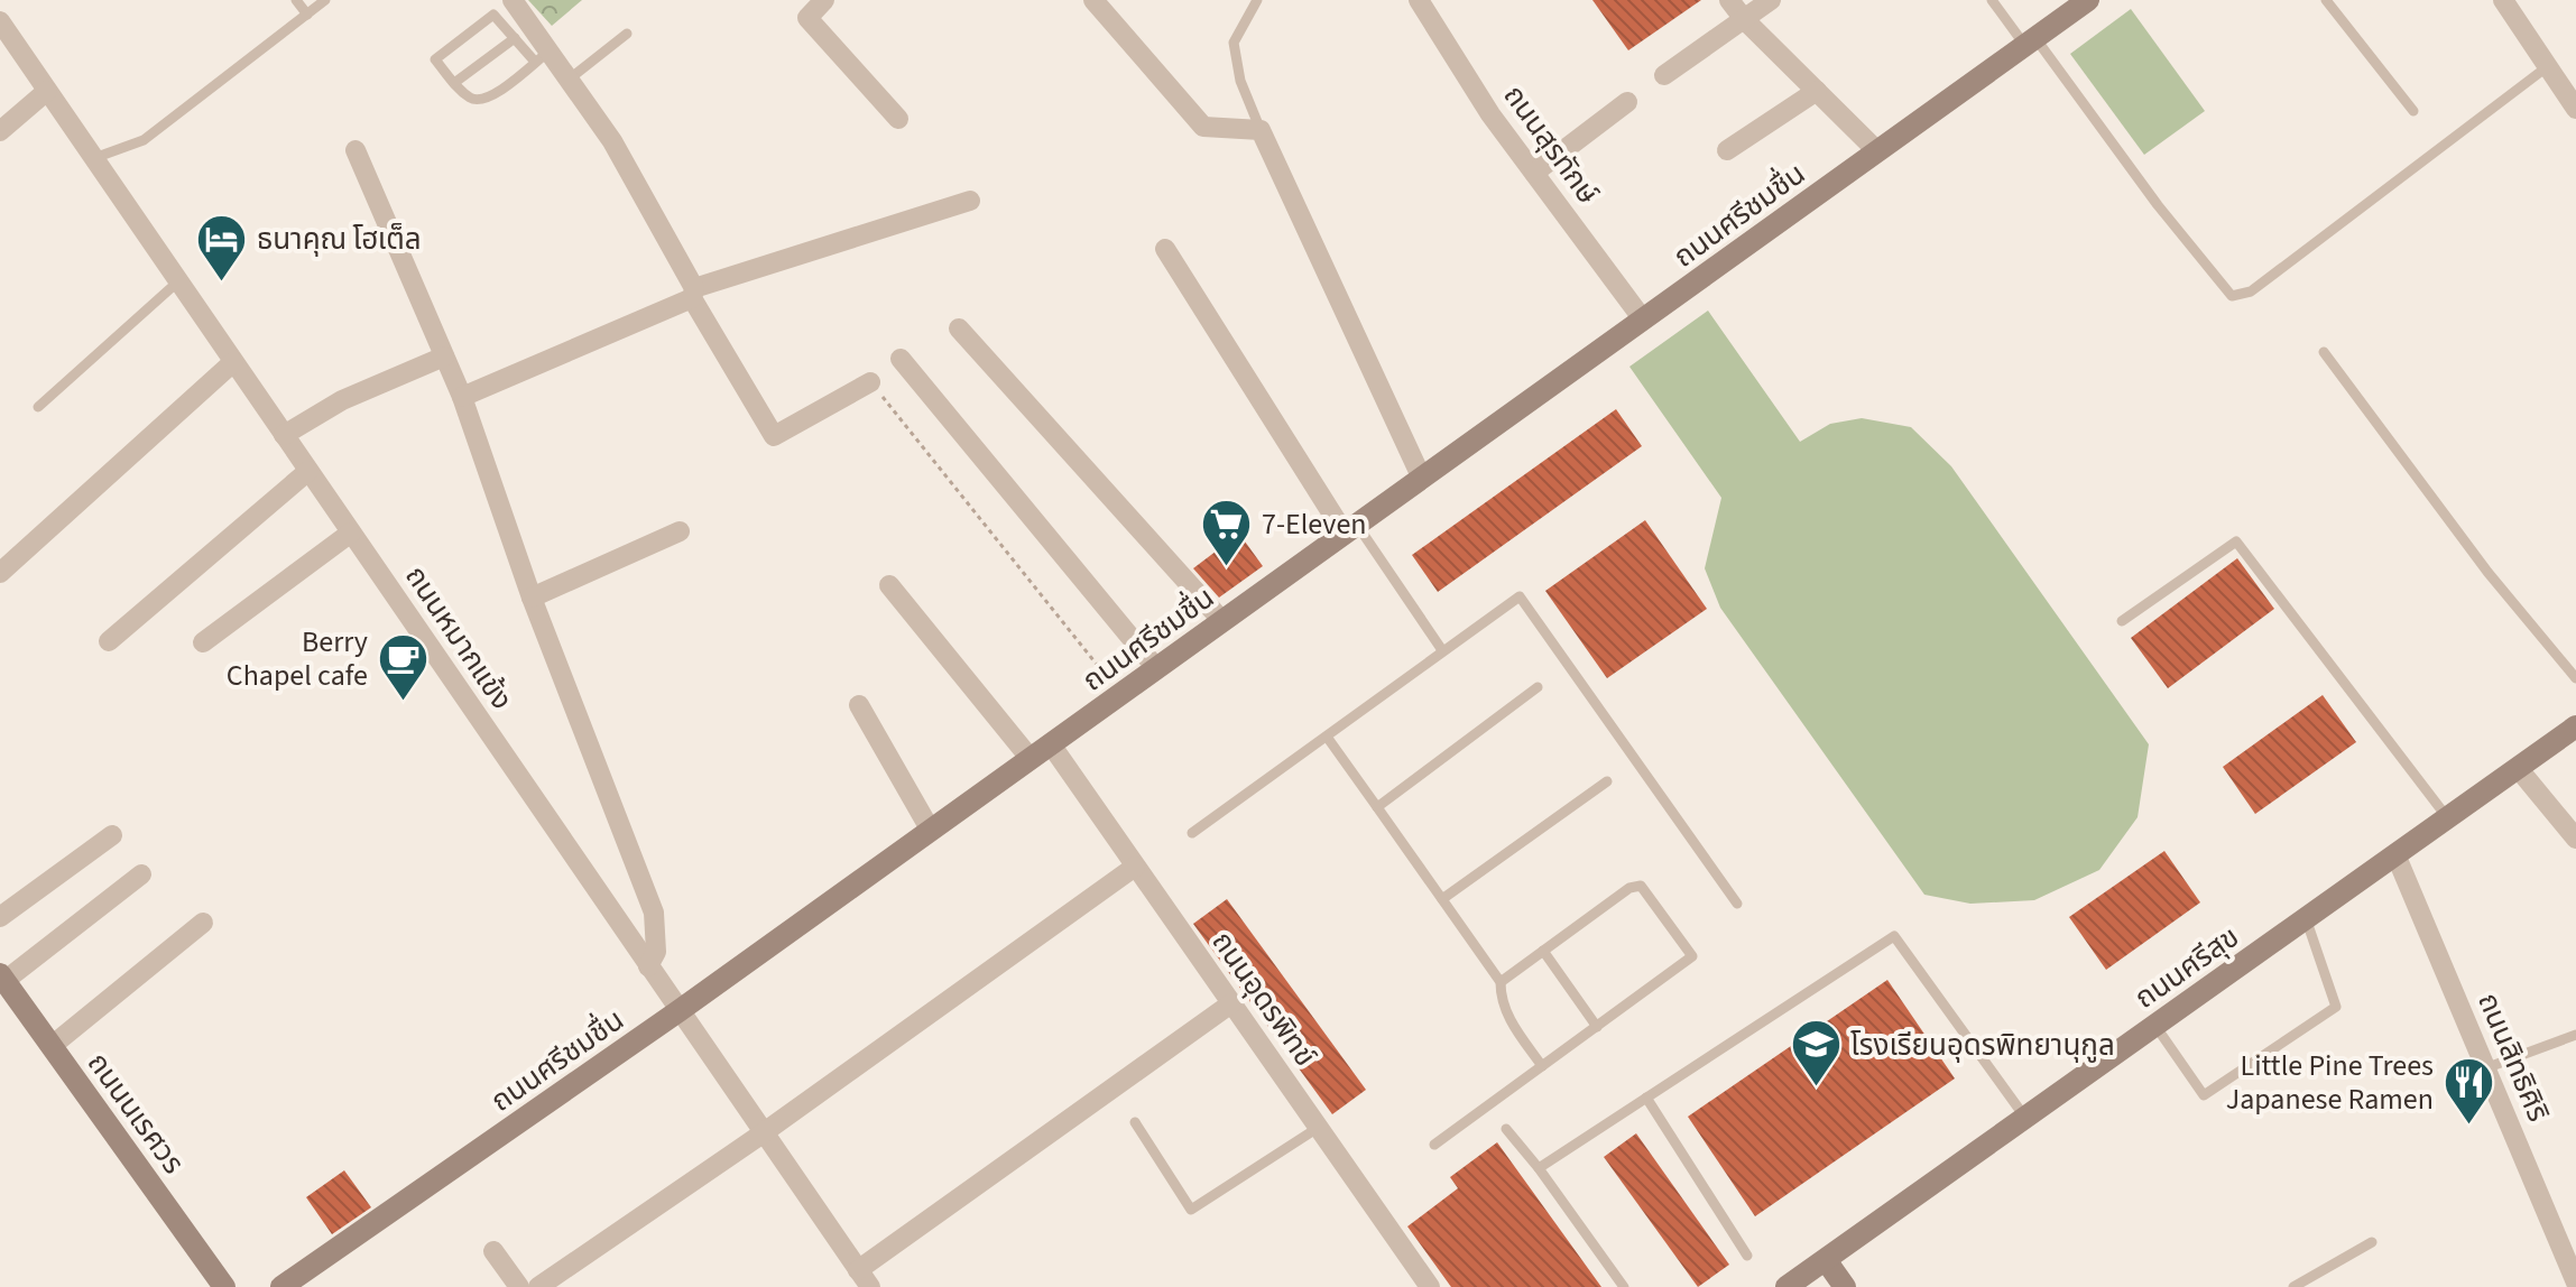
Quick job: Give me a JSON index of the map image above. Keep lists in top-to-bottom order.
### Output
{
  "streets": {
    "street": [
      "ถนนสุรทักษ์",
      "ถนนศรีชมชื่น",
      "ถนนหมากแข้ง",
      "ถนนศรีสุข",
      "ถนนอุดรพิทข์",
      "ถนนสิทธิศิริ",
      "ถนนนเรศวร"
    ]
  },
  "crossings": [
    ["ถนนสุรทักษ์", "ถนนศรีชมชื่น"],
    ["ถนนศรีชมชื่น", "ถนนหมากแข้ง"],
    ["ถนนศรีชมชื่น", "ถนนอุดรพิทข์"],
    ["ถนนศรีสุข", "ถนนสิทธิศิริ"]
  ],
  "places": {
    "hotel": ["ธนาคุณ โฮเต็ล"],
    "supermarket": ["7-Eleven"],
    "cafe": ["Berry Chapel cafe"],
    "school or university": ["โรงเรียนอุดรพิทยานุกูล"],
    "restaurant": ["Little Pine Trees Japanese Ramen"]
  }
}
